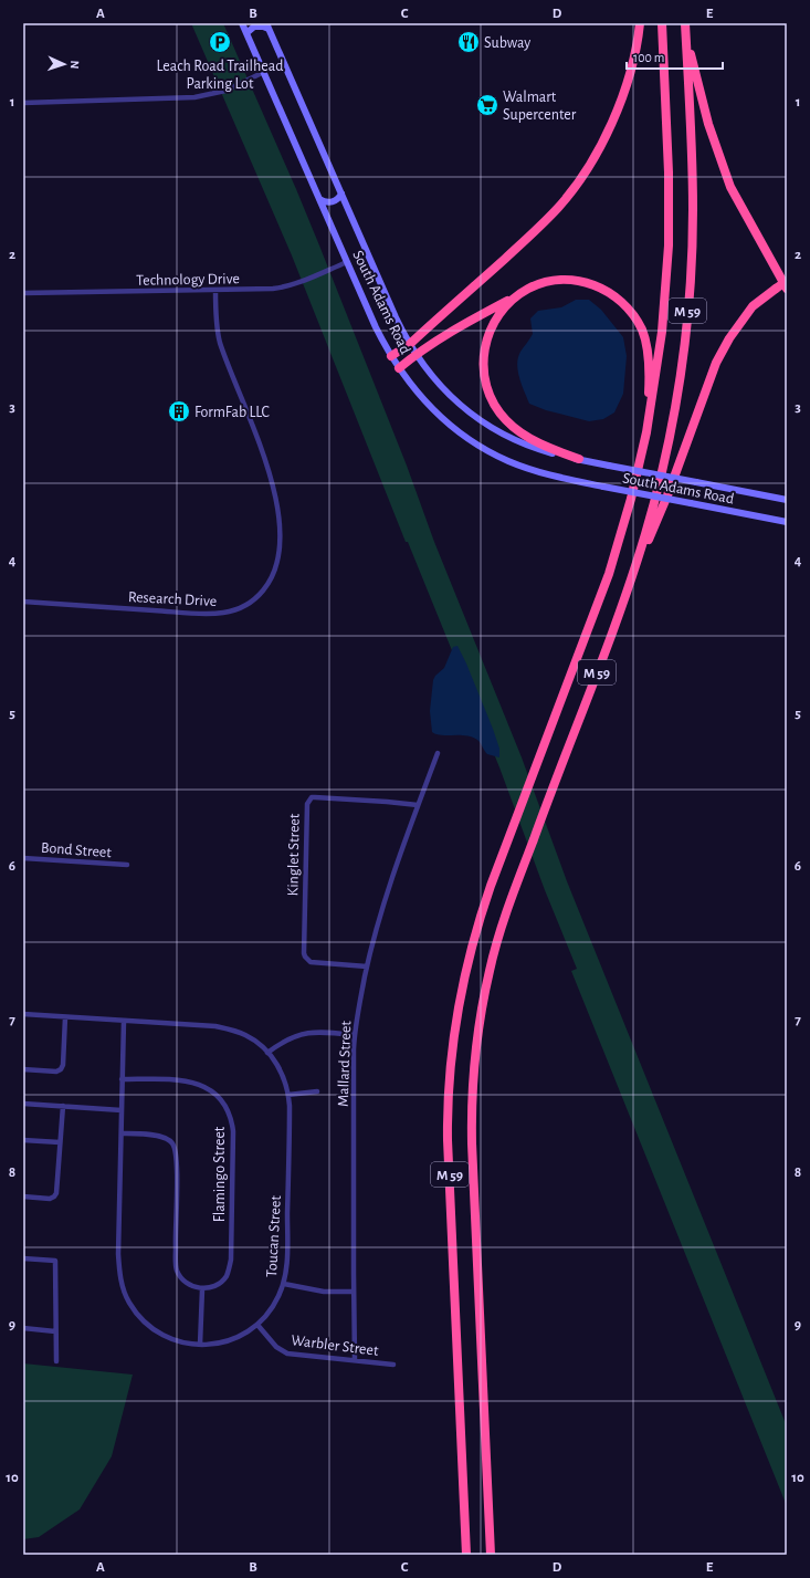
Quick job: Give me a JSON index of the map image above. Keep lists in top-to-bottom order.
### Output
{
  "streets": {
    "highway": ["M 59"],
    "main road": ["South Adams Road"],
    "street": [
      "Technology Drive",
      "Research Drive",
      "Bond Street",
      "Kinglet Street",
      "Mallard Street",
      "Flamingo Street",
      "Toucan Street",
      "Warbler Street"
    ]
  },
  "crossings": [
    ["Technology Drive", "South Adams Road"],
    ["Technology Drive", "Research Drive"],
    ["Kinglet Street", "Mallard Street"],
    ["Mallard Street", "Warbler Street"],
    ["Flamingo Street", "Toucan Street"],
    ["Toucan Street", "Warbler Street"]
  ],
  "places": {
    "parking": ["Leach Road Trailhead Parking Lot"],
    "restaurant": ["Subway"],
    "supermarket": ["Walmart Supercenter"],
    "building": ["FormFab LLC"]
  },
  "scale_bar": "100 m",
  "north": "right",
  "grid": {
    "columns": [
      "A",
      "B",
      "C",
      "D",
      "E"
    ],
    "rows": [
      "1",
      "2",
      "3",
      "4",
      "5",
      "6",
      "7",
      "8",
      "9",
      "10"
    ]
  }
}
